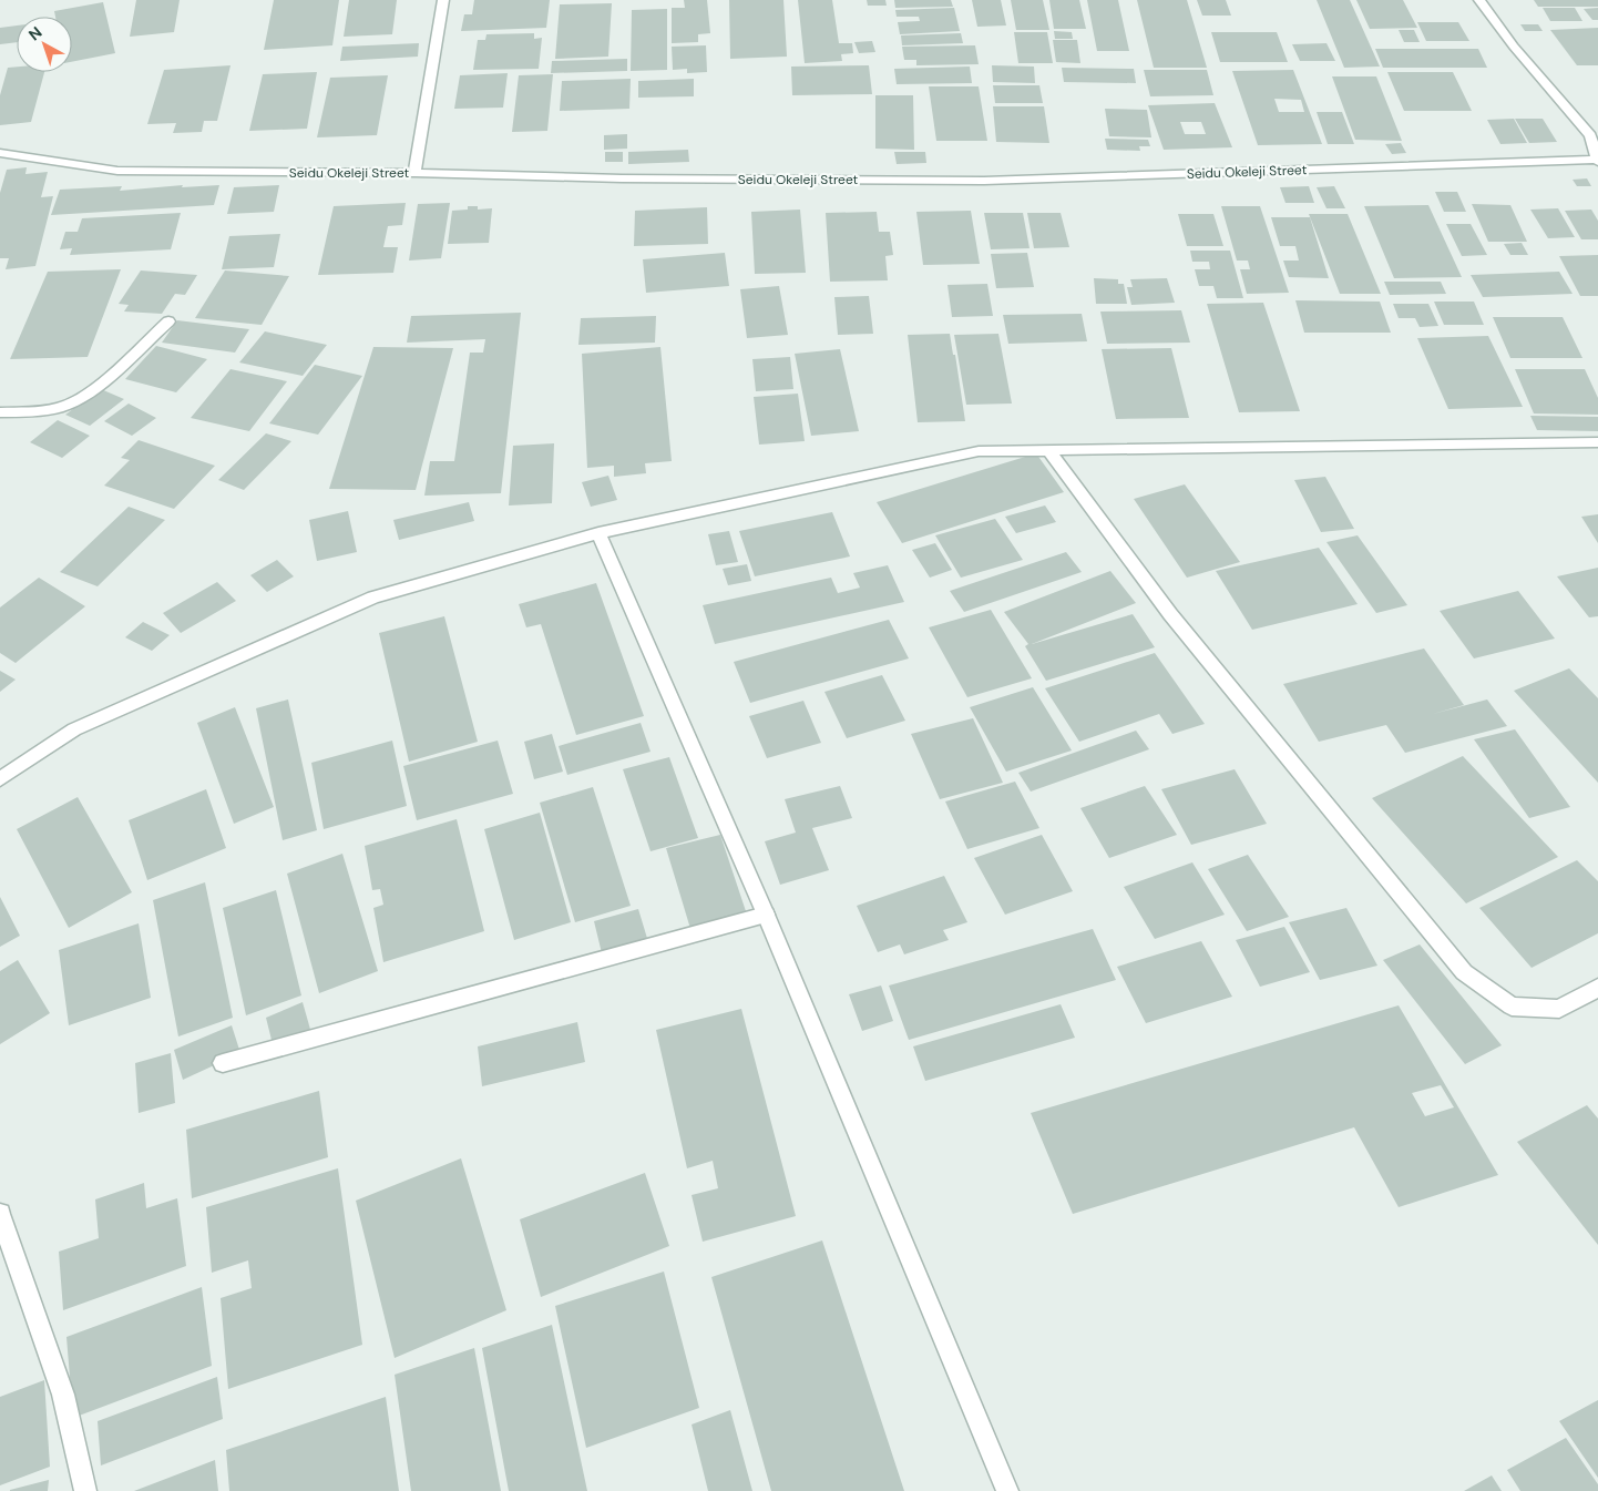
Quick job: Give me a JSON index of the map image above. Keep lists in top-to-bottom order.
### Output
{
  "streets": {
    "street": ["Seidu Okeleji Street"]
  },
  "north": "top left"
}
